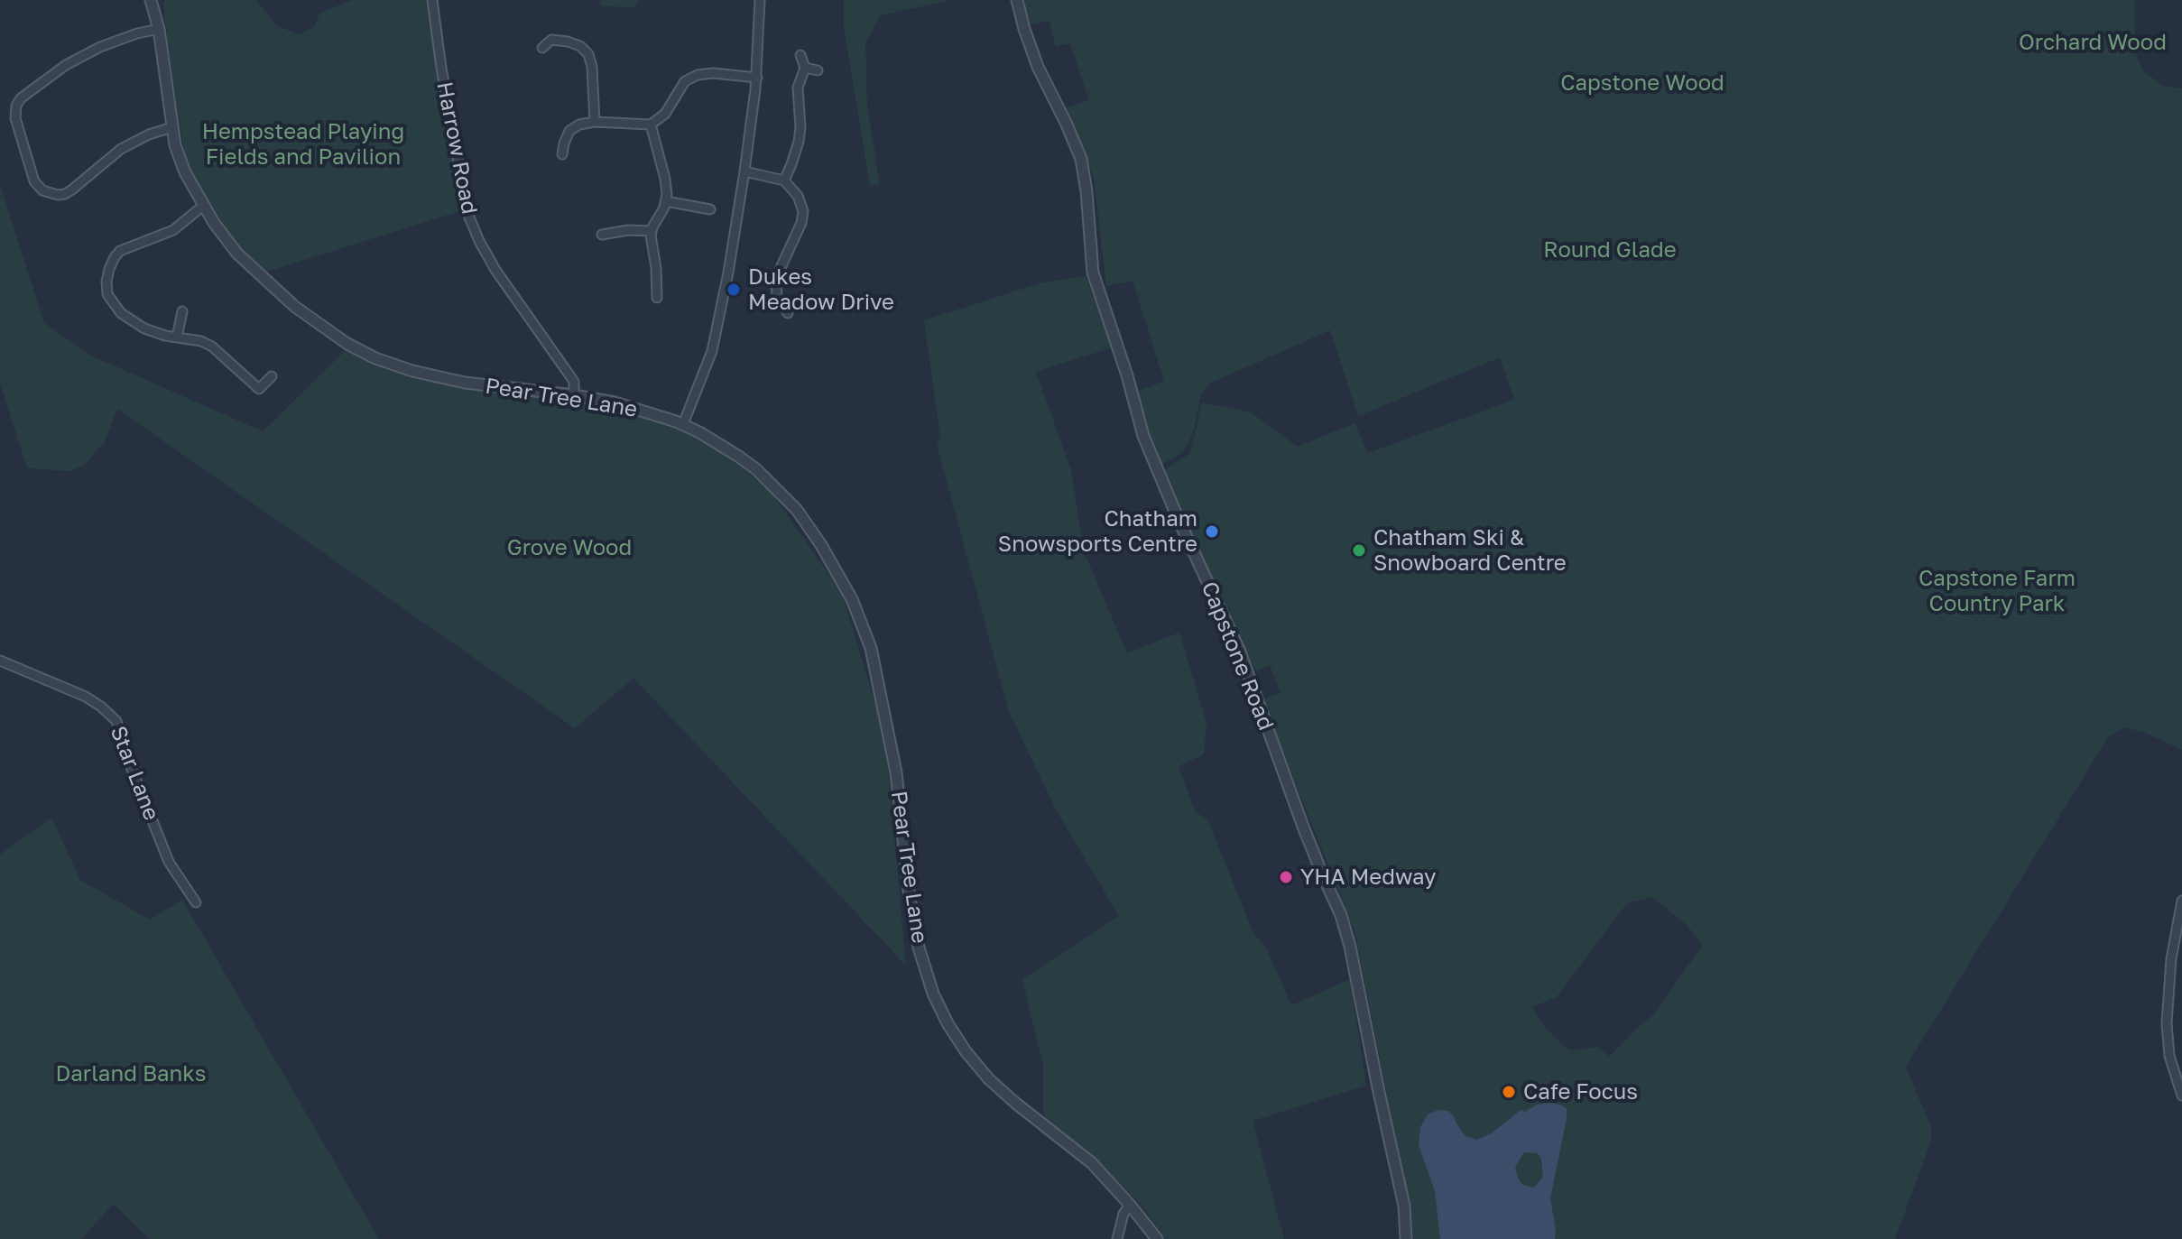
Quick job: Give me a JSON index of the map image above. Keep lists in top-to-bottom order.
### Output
{
  "streets": {
    "street": [
      "Harrow Road",
      "Pear Tree Lane",
      "Capstone Road",
      "Star Lane"
    ]
  },
  "crossings": [
    ["Harrow Road", "Pear Tree Lane"]
  ],
  "parks": [
    "Orchard Wood",
    "Capstone Wood",
    "Hempstead Playing Fields and Pavilion",
    "Round Glade",
    "Grove Wood",
    "Capstone Farm Country Park",
    "Darland Banks"
  ],
  "places": [
    "Dukes Meadow Drive",
    "Chatham Snowsports Centre",
    "Chatham Ski & Snowboard Centre",
    "YHA Medway",
    "Cafe Focus"
  ]
}
